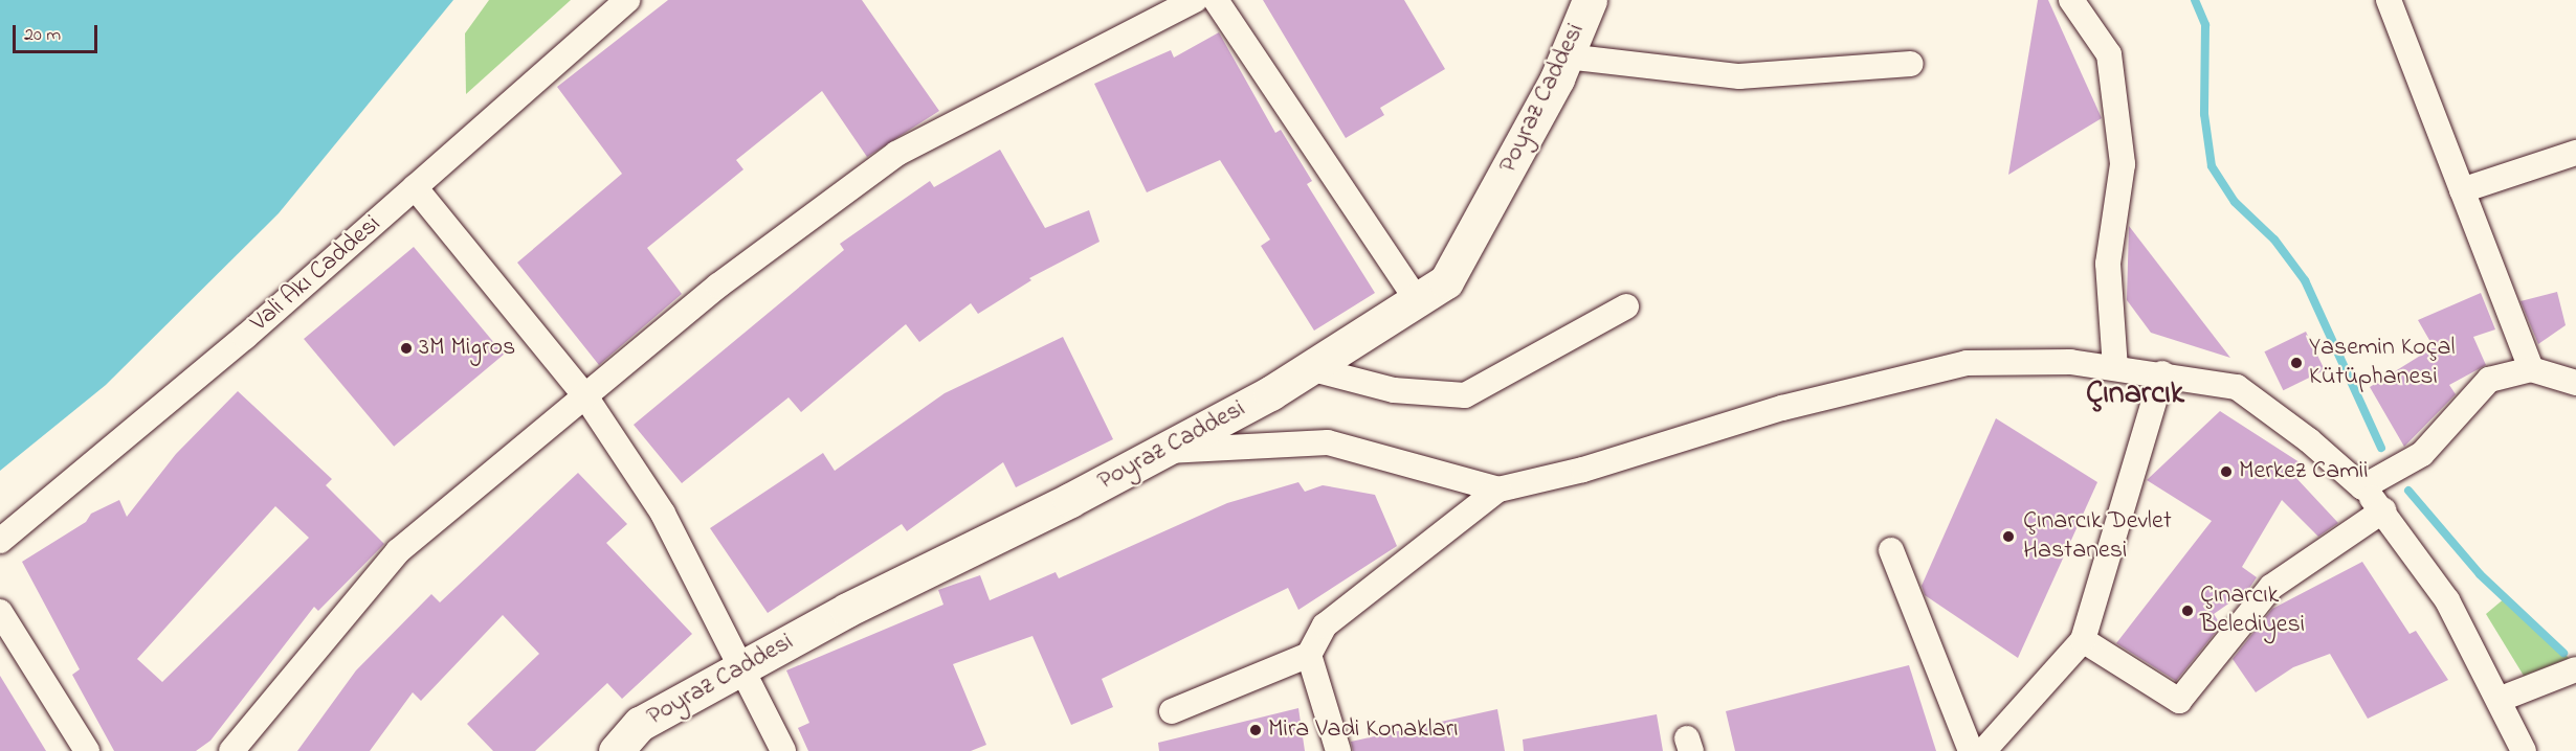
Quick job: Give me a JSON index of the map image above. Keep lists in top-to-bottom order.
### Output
{
  "streets": {
    "street": ["Poyraz Caddesi", "Vali Akı Caddesi"]
  },
  "districts": ["Çınarcık"],
  "places": [
    "3M Migros",
    "Yasemin Koçal Kütüphanesi",
    "Merkez Camii",
    "Çınarcık Devlet Hastanesi",
    "Çınarcık Belediyesi",
    "Mira Vadi Konakları"
  ],
  "scale_bar": "20 m"
}
